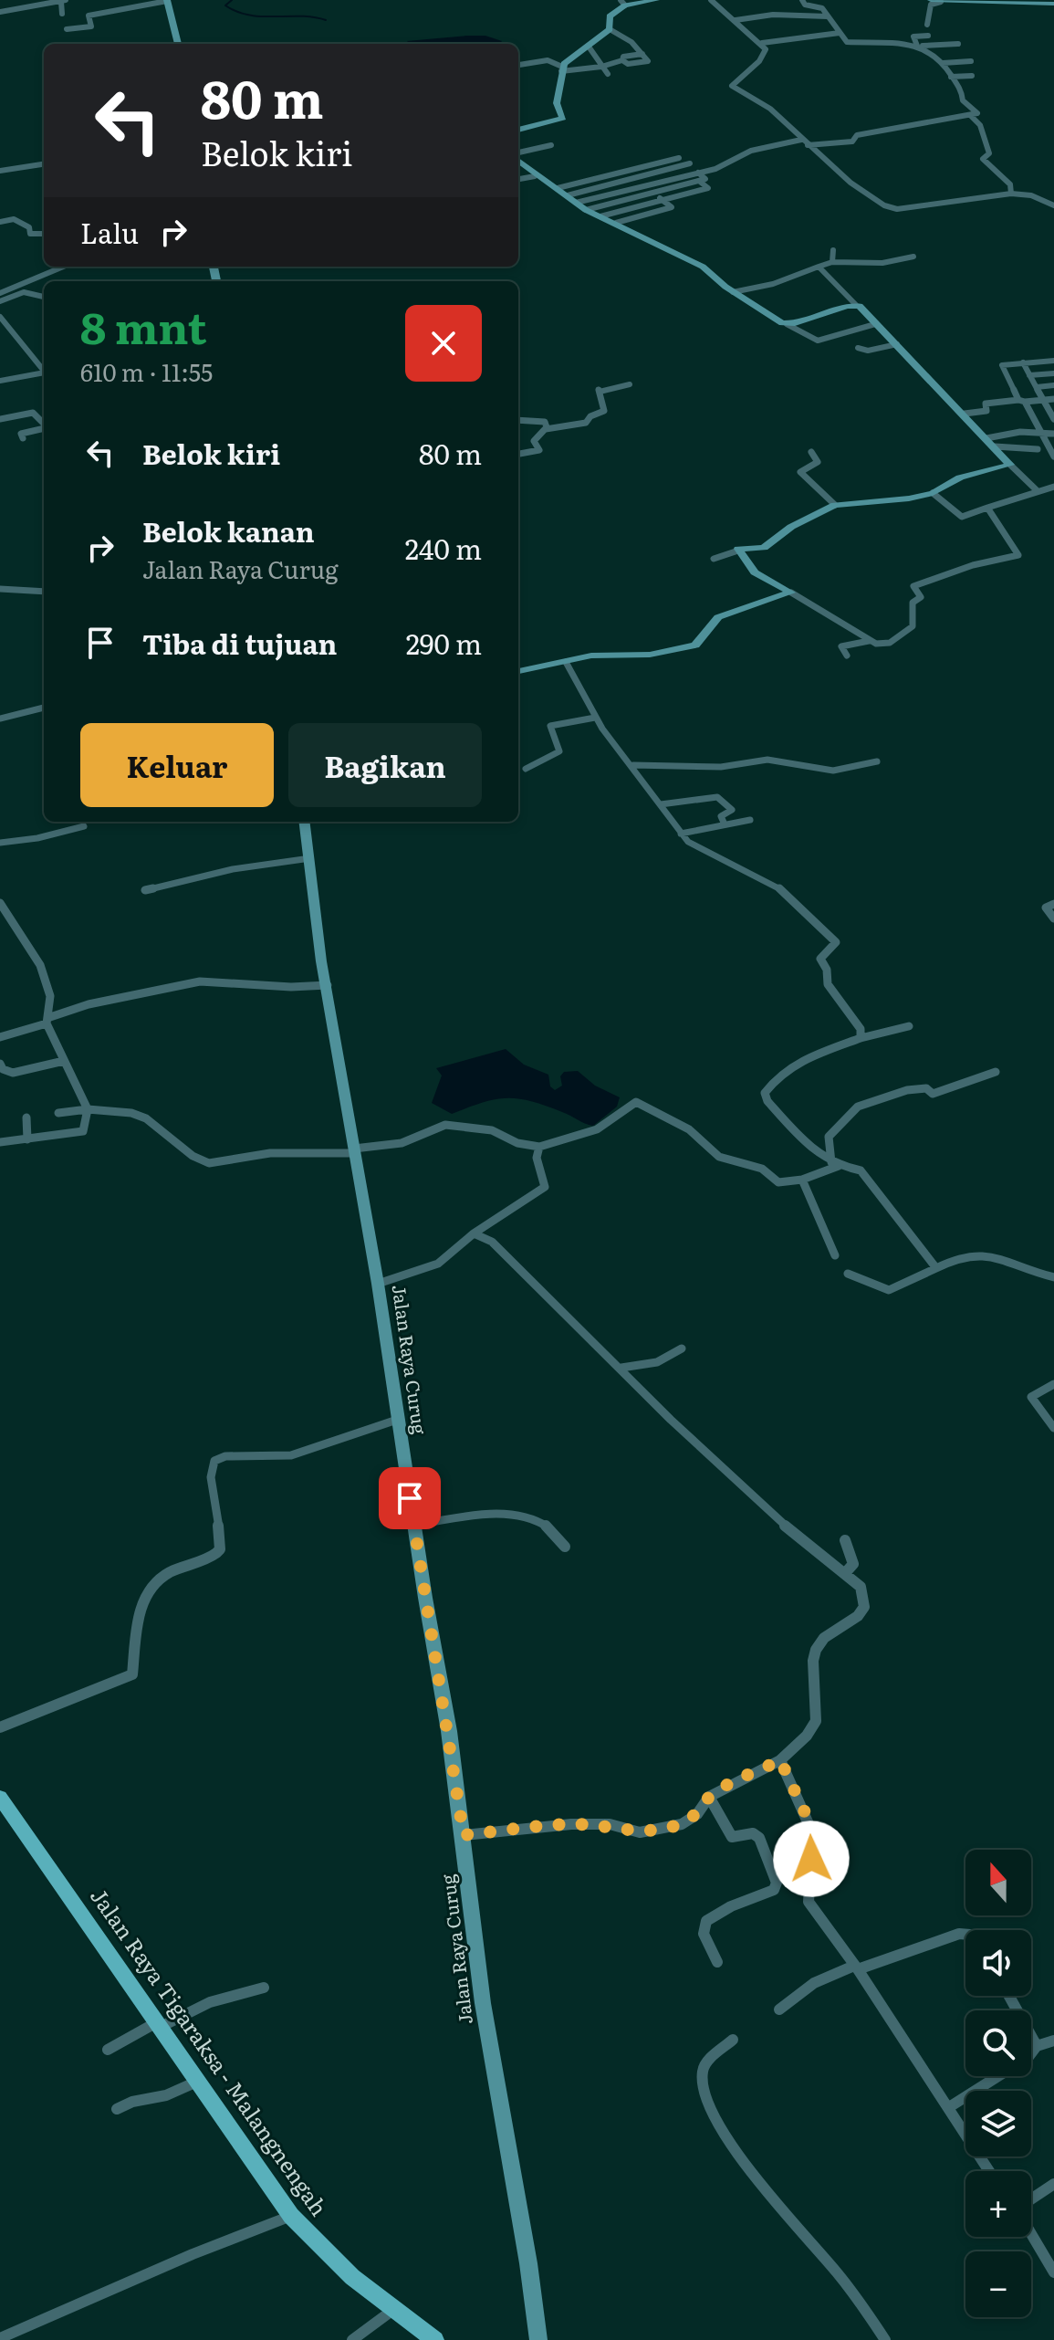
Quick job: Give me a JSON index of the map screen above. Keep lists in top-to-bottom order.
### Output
{
  "streets": {
    "main road": ["Jalan Raya Tigaraksa - Malangnengah"],
    "street": ["Jalan Raya Curug"]
  },
  "north": "top",
  "page": {
    "turn": ["80 m", "Belok kiri"],
    "then": "Lalu",
    "heading": ["8 mnt", "610 m · 11:55"],
    "list": [
      {
        "name": "Belok kiri",
        "value": "80 m"
      },
      {
        "name": "Belok kanan",
        "note": "Jalan Raya Curug",
        "value": "240 m"
      },
      {
        "name": "Tiba di tujuan",
        "value": "290 m"
      }
    ],
    "buttons": ["Keluar", "Bagikan"],
    "map_buttons": ["+", "−"]
  }
}
